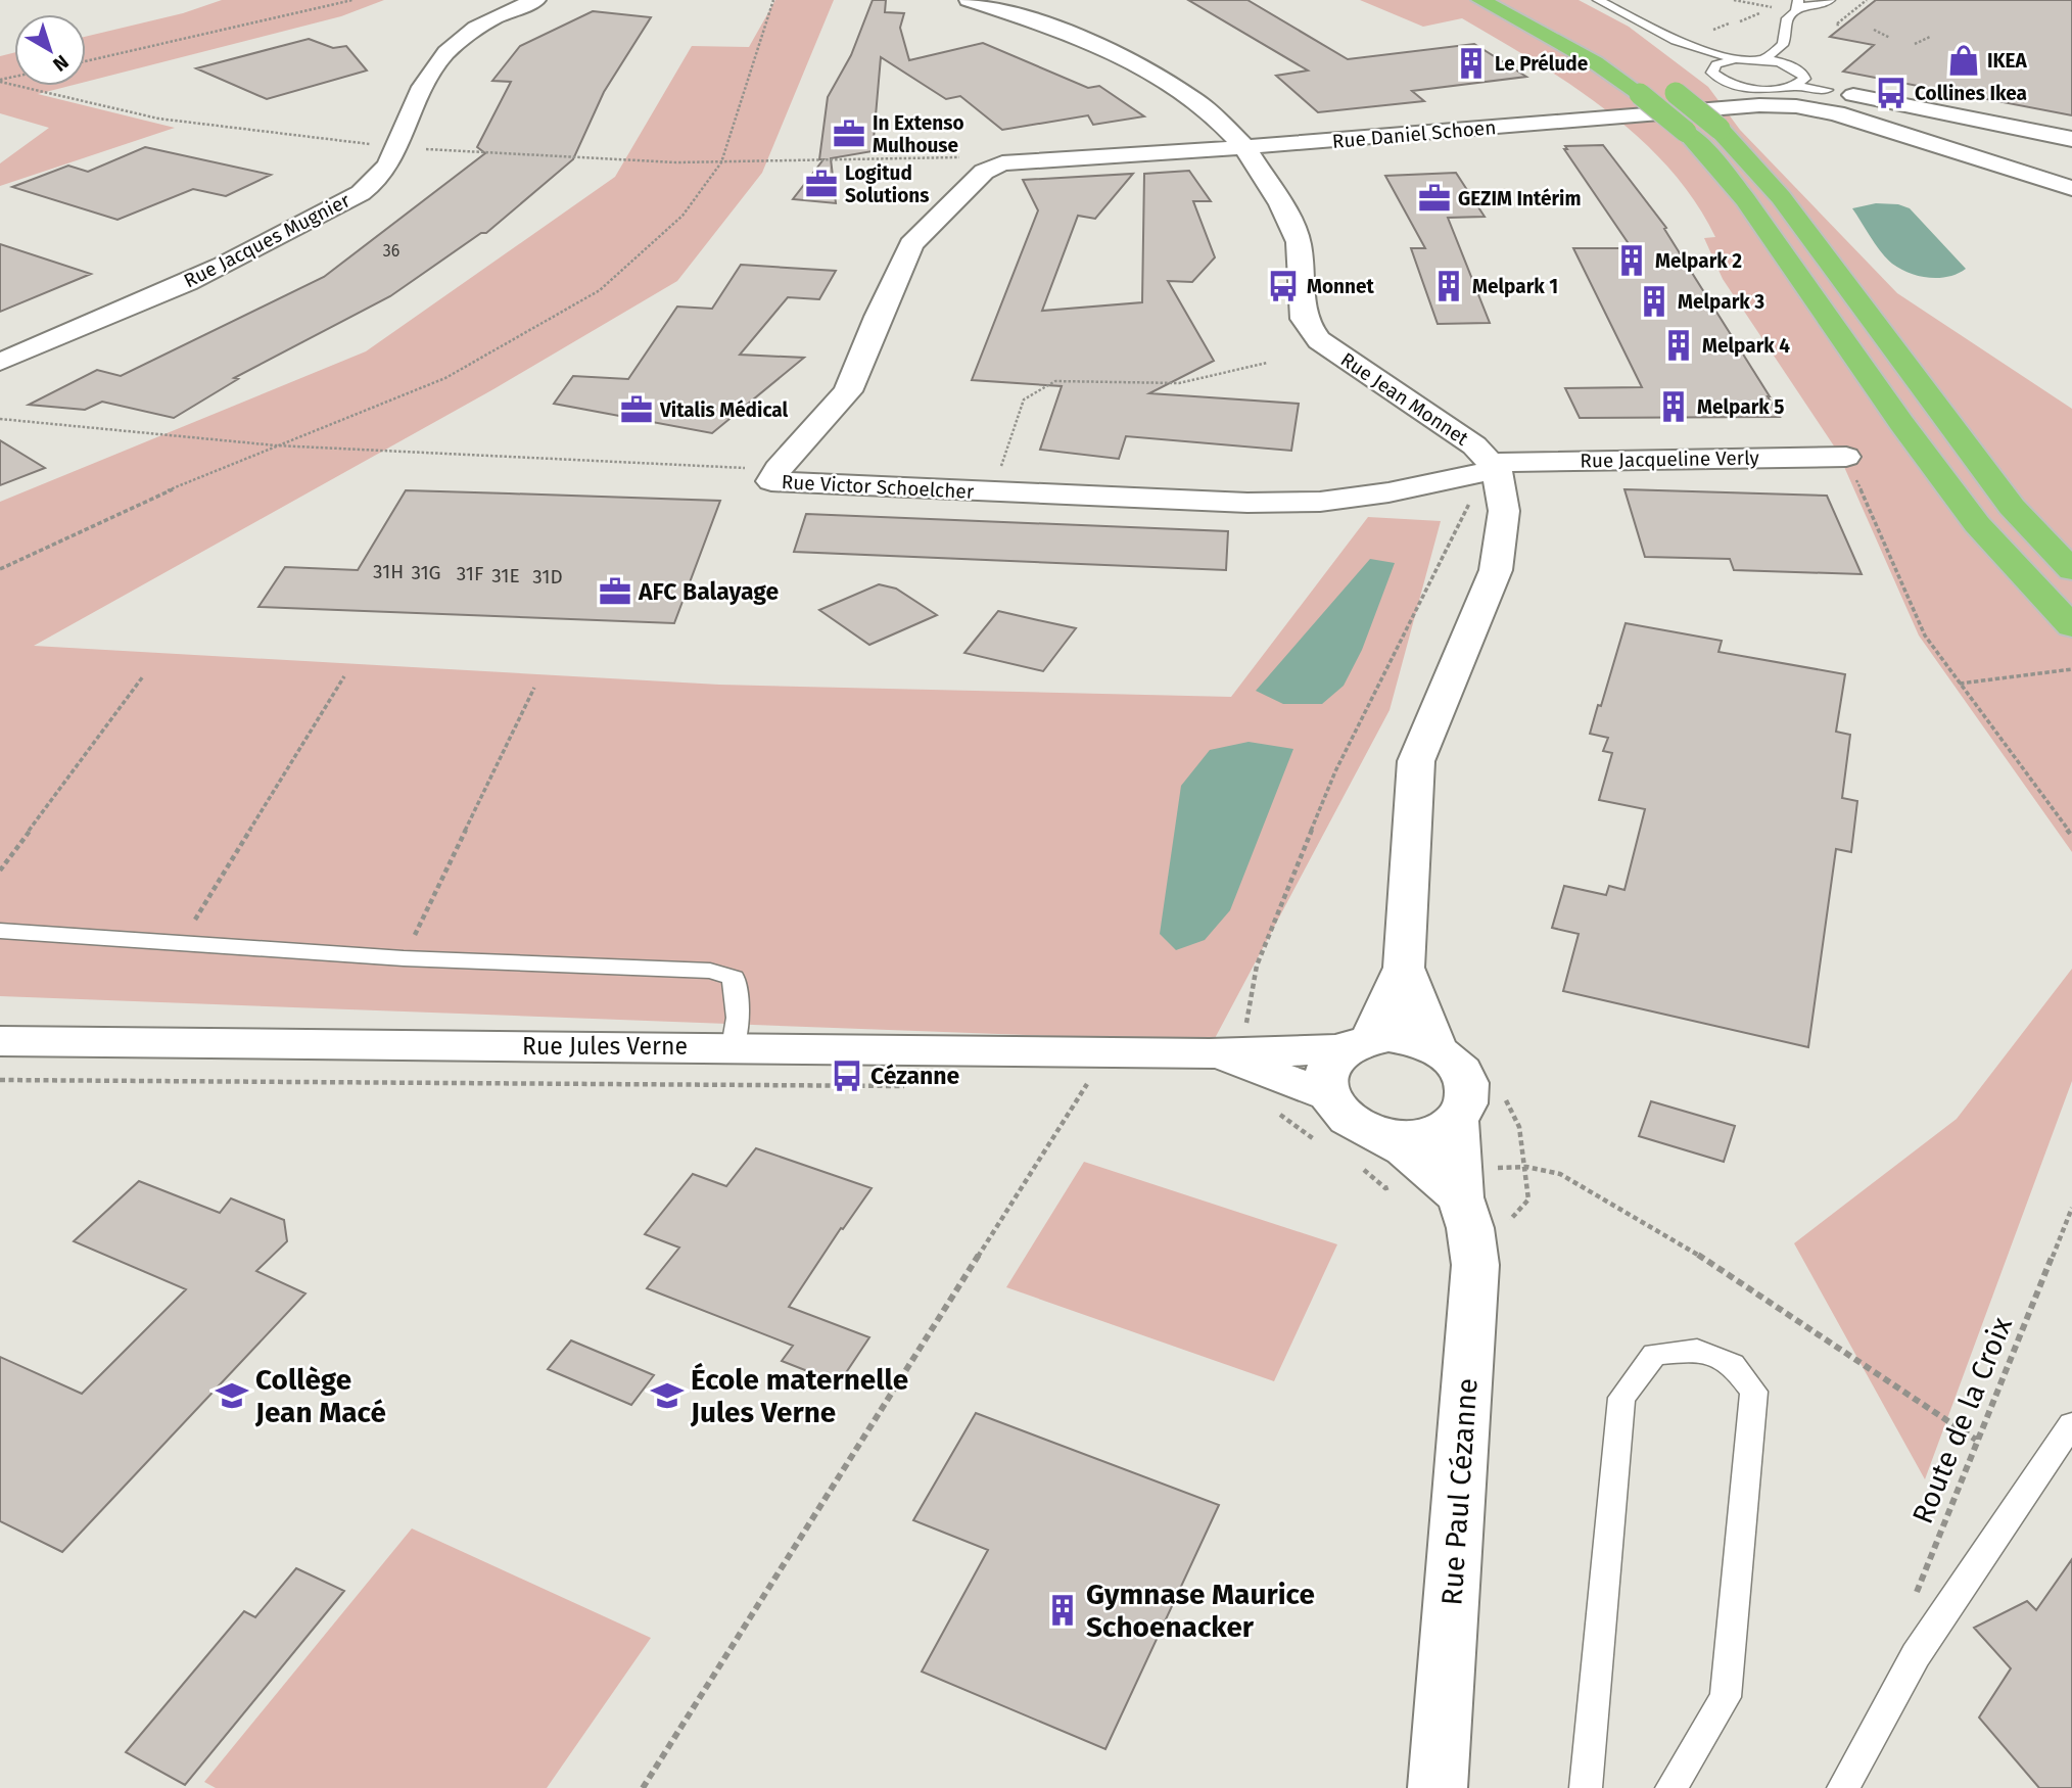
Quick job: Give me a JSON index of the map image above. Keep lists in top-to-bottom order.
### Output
{
  "streets": {
    "street": [
      "Rue Daniel Schoen",
      "Rue Jacques Mugnier",
      "Rue Jean Monnet",
      "Rue Jacqueline Verly",
      "Rue Victor Schoelcher",
      "Rue Jules Verne",
      "Rue Paul Cézanne"
    ],
    "path": ["Route de la Croix"]
  },
  "crossings": [
    ["Rue Daniel Schoen", "Rue Jean Monnet"],
    ["Rue Daniel Schoen", "Rue Victor Schoelcher"],
    ["Rue Jean Monnet", "Rue Jacqueline Verly"],
    ["Rue Jean Monnet", "Rue Victor Schoelcher"],
    ["Rue Jacqueline Verly", "Rue Victor Schoelcher"],
    ["Rue Jules Verne", "Rue Paul Cézanne"]
  ],
  "places": {
    "shop": ["IKEA"],
    "building": [
      "Le Prélude",
      "Melpark 2",
      "Melpark 1",
      "Melpark 3",
      "Melpark 4",
      "Melpark 5",
      "Gymnase Maurice Schoenacker"
    ],
    "bus stop": ["Collines Ikea", "Monnet", "Cézanne"],
    "office": [
      "In Extenso Mulhouse",
      "Logitud Solutions",
      "GEZIM Intérim",
      "Vitalis Médical",
      "AFC Balayage"
    ],
    "school or university": ["Collège Jean Macé", "École maternelle Jules Verne"]
  },
  "house_numbers": [
    "36",
    "31H",
    "31G",
    "31F",
    "31E",
    "31D"
  ],
  "north": "bottom right"
}
